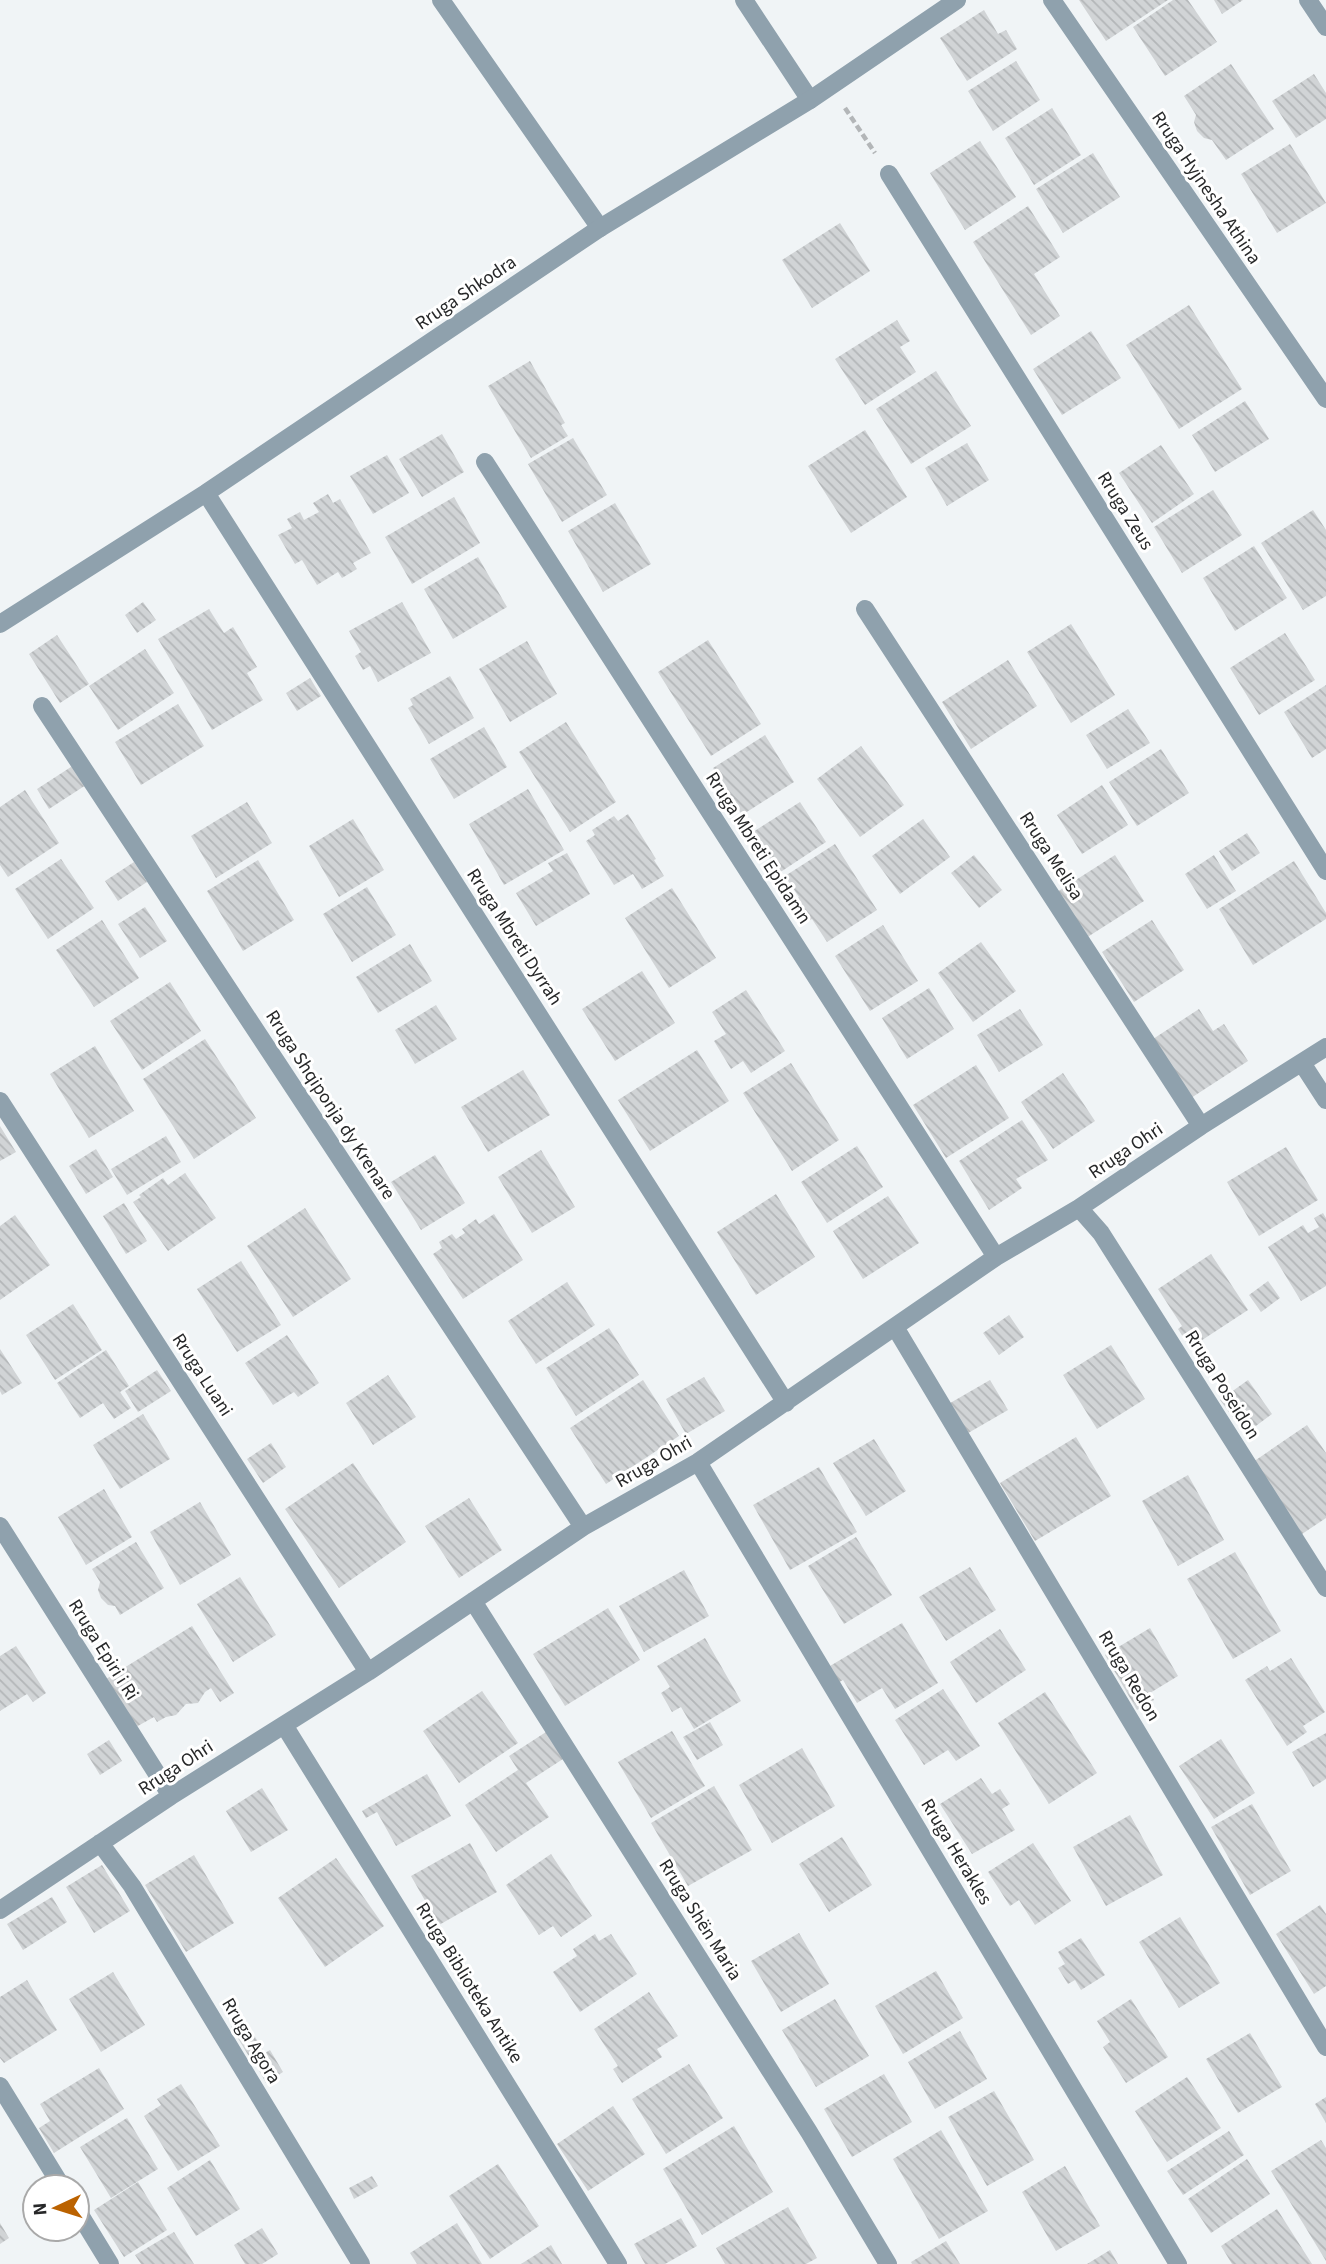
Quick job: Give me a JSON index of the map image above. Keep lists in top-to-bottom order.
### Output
{
  "streets": {
    "street": [
      "Rruga Hyjnesha Athina",
      "Rruga Shkodra",
      "Rruga Zeus",
      "Rruga Mbreti Epidamn",
      "Rruga Melisa",
      "Rruga Mbreti Dyrrah",
      "Rruga Shqiponja dy Krenare",
      "Rruga Ohri",
      "Rruga Luani",
      "Rruga Poseidon",
      "Rruga Epiri i Ri",
      "Rruga Redon",
      "Rruga Herakles",
      "Rruga Shën Maria",
      "Rruga Biblioteka Antike",
      "Rruga Agora"
    ]
  },
  "crossings": [
    ["Rruga Shkodra", "Rruga Mbreti Dyrrah"],
    ["Rruga Mbreti Epidamn", "Rruga Ohri"],
    ["Rruga Melisa", "Rruga Ohri"],
    ["Rruga Mbreti Dyrrah", "Rruga Ohri"],
    ["Rruga Shqiponja dy Krenare", "Rruga Ohri"],
    ["Rruga Ohri", "Rruga Luani"],
    ["Rruga Ohri", "Rruga Poseidon"],
    ["Rruga Ohri", "Rruga Epiri i Ri"],
    ["Rruga Ohri", "Rruga Redon"],
    ["Rruga Ohri", "Rruga Herakles"],
    ["Rruga Ohri", "Rruga Shën Maria"],
    ["Rruga Ohri", "Rruga Biblioteka Antike"],
    ["Rruga Ohri", "Rruga Agora"]
  ],
  "north": "left"
}
